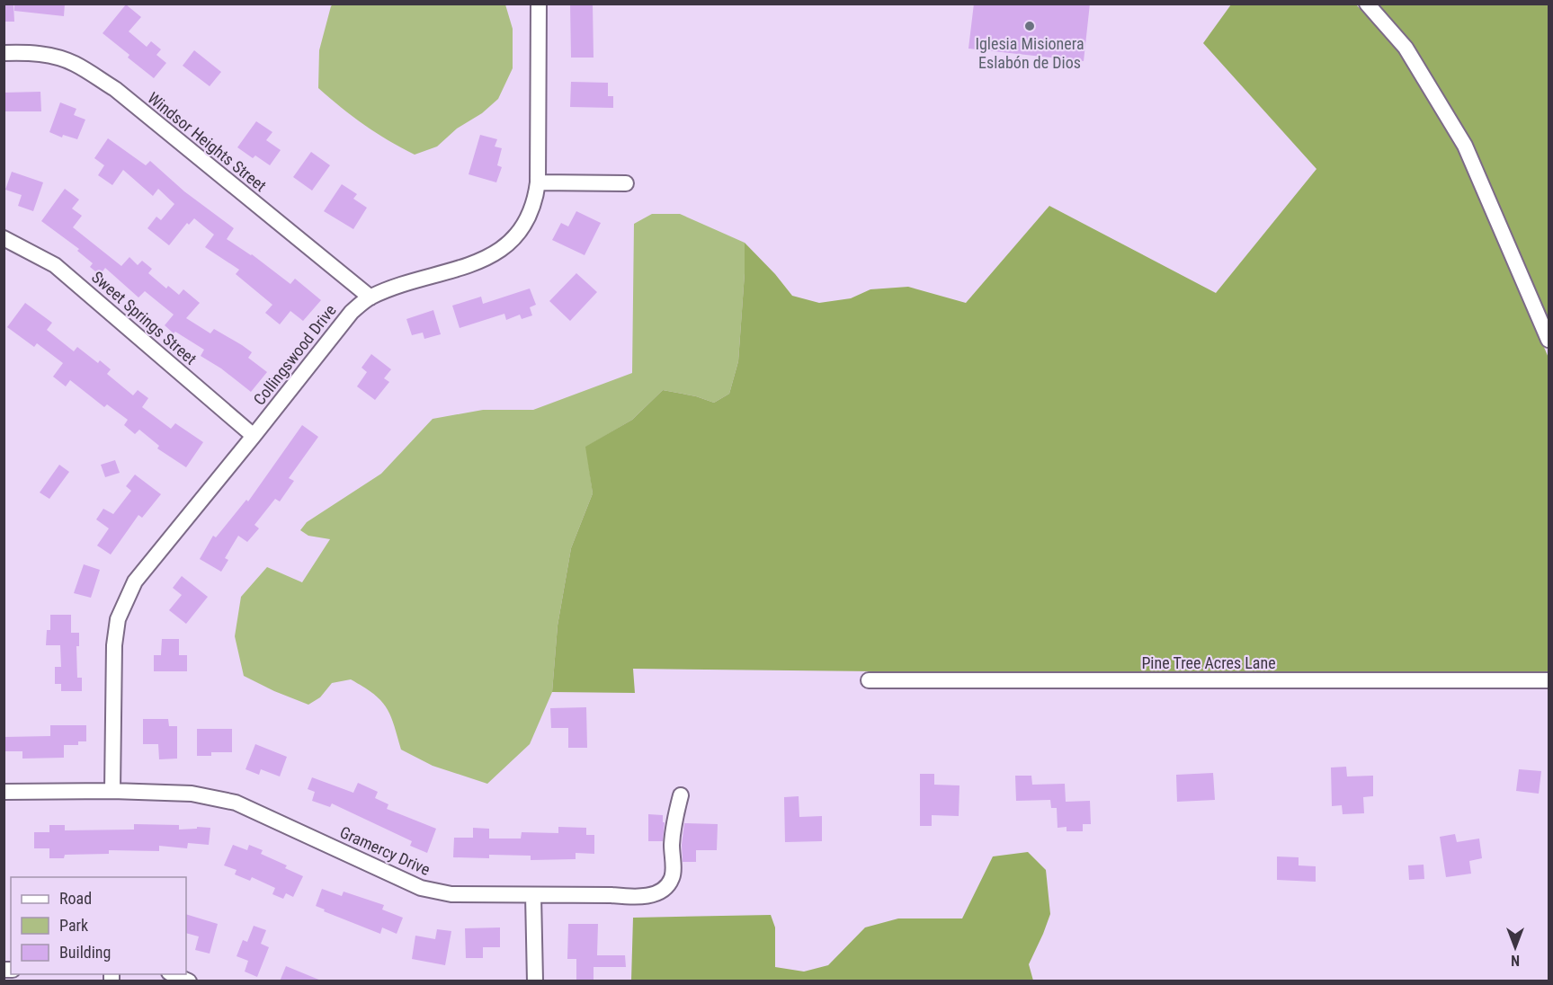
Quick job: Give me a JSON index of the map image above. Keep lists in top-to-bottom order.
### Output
{
  "streets": {
    "street": [
      "Windsor Heights Street",
      "Sweet Springs Street",
      "Collingswood Drive",
      "Pine Tree Acres Lane",
      "Gramercy Drive"
    ]
  },
  "crossings": [
    ["Windsor Heights Street", "Collingswood Drive"],
    ["Sweet Springs Street", "Collingswood Drive"],
    ["Collingswood Drive", "Gramercy Drive"]
  ],
  "places": ["Iglesia Misionera Eslabón de Dios"],
  "legend": ["Road", "Park", "Building"],
  "north": "bottom"
}
